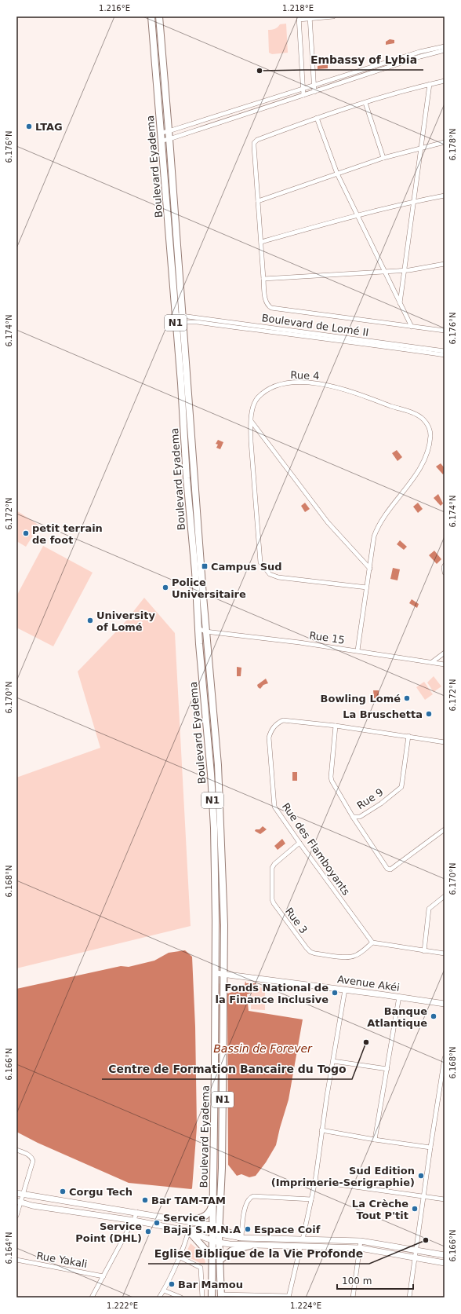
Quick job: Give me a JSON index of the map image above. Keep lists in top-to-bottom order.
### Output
{
  "streets": {
    "highway": ["Boulevard Eyadema", "N1"],
    "main road": ["Avenue Akéi"],
    "street": [
      "Boulevard de Lomé II",
      "Rue 4",
      "Rue 15",
      "Rue 9",
      "Rue des Flamboyants",
      "Rue 3",
      "Rue Yakali"
    ]
  },
  "crossings": [
    ["Boulevard Eyadema", "N1"],
    ["Boulevard Eyadema", "Rue 15"],
    ["Boulevard Eyadema", "Avenue Akéi"],
    ["N1", "Boulevard de Lomé II"],
    ["N1", "Rue 15"],
    ["N1", "Avenue Akéi"],
    ["Rue 4", "Rue 15"],
    ["Rue 9", "Rue des Flamboyants"],
    ["Rue des Flamboyants", "Rue 3"]
  ],
  "water": ["Bassin de Forever"],
  "places": {
    "other": [
      "Embassy of Lybia",
      "LTAG",
      "petit terrain de foot",
      "Police Universitaire",
      "University of Lomé",
      "Bowling Lomé",
      "La Bruschetta",
      "Fonds National de la Finance Inclusive",
      "Banque Atlantique",
      "Centre de Formation Bancaire du Togo",
      "Sud Edition (Imprimerie-Serigraphie)",
      "Corgu Tech",
      "Bar TAM-TAM",
      "La Crèche Tout P'tit",
      "Service Bajaj S.M.N.A",
      "Espace Coif",
      "Service Point (DHL)",
      "Eglise Biblique de la Vie Profonde",
      "Bar Mamou"
    ],
    "transit": ["Campus Sud"]
  },
  "scale_bar": "100 m",
  "coordinates": [
    "1.216°E",
    "1.218°E",
    "6.178°N",
    "6.176°N",
    "6.174°N",
    "6.172°N",
    "6.170°N",
    "6.168°N",
    "6.166°N",
    "6.164°N",
    "1.222°E",
    "1.224°E"
  ]
}
